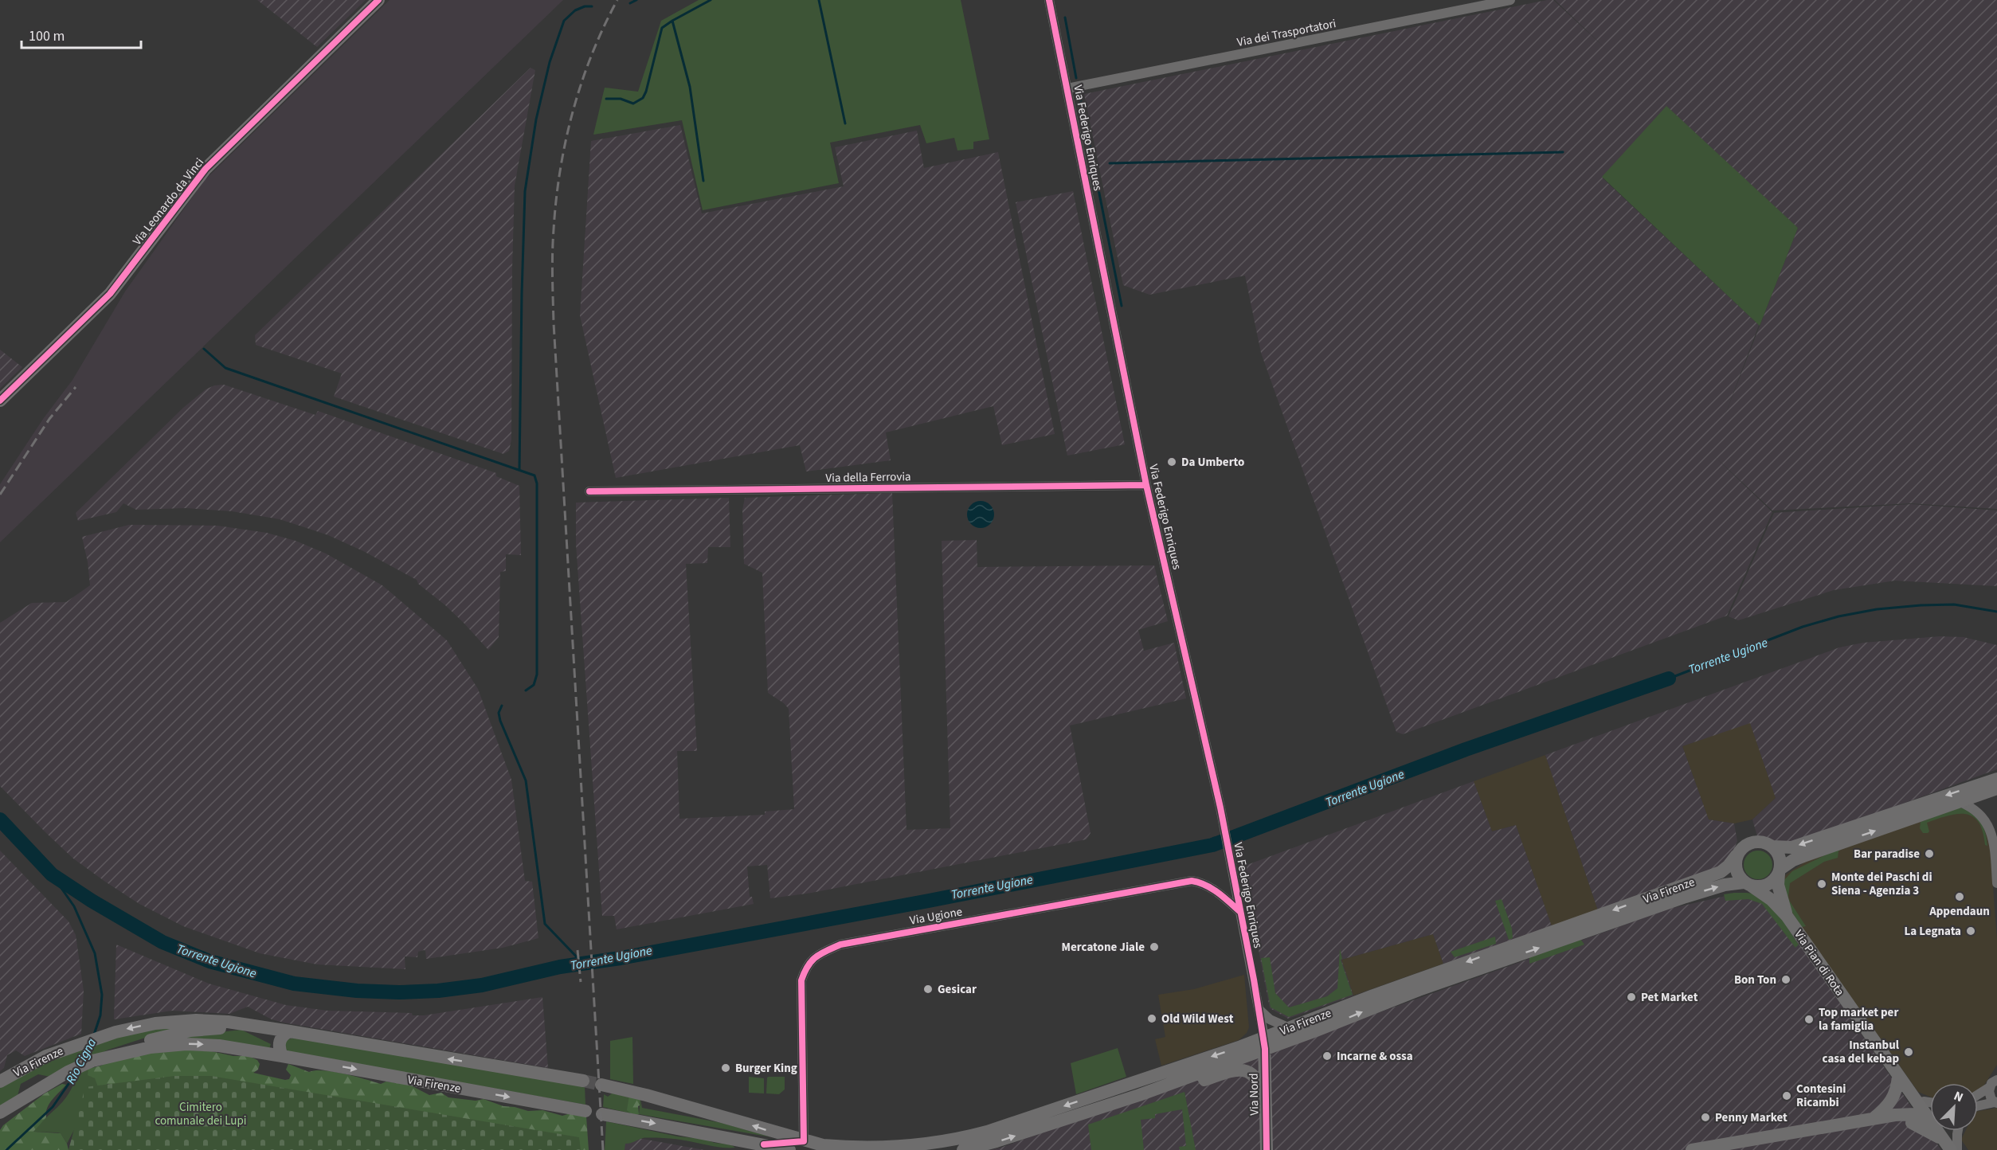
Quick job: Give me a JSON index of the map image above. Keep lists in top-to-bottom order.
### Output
{
  "streets": {
    "main road": [
      "Via Leonardo da Vinci",
      "Via Firenze",
      "Via Pian di Rota",
      "Via Nord"
    ],
    "street": [
      "Via dei Trasportatori",
      "Via Federigo Enriques",
      "Via della Ferrovia",
      "Via Ugione"
    ]
  },
  "crossings": [
    ["Via dei Trasportatori", "Via Federigo Enriques"],
    ["Via Federigo Enriques", "Via della Ferrovia"],
    ["Via Federigo Enriques", "Via Firenze"],
    ["Via Federigo Enriques", "Via Ugione"],
    ["Via Federigo Enriques", "Via Nord"],
    ["Via Firenze", "Via Ugione"],
    ["Via Firenze", "Via Pian di Rota"],
    ["Via Firenze", "Via Nord"]
  ],
  "water": ["Torrente Ugione", "Rio Cigna"],
  "parks": ["Cimitero comunale dei Lupi"],
  "places": [
    "Da Umberto",
    "Bar paradise",
    "Monte dei Paschi di Siena - Agenzia 3",
    "Appendaun",
    "La Legnata",
    "Mercatone Jiale",
    "Bon Ton",
    "Gesicar",
    "Pet Market",
    "Old Wild West",
    "Top market per la famiglia",
    "Instanbul casa del kebap",
    "Incarne & ossa",
    "Burger King",
    "Contesini Ricambi",
    "Penny Market"
  ],
  "scale_bar": "100 m",
  "north": "top right"
}
